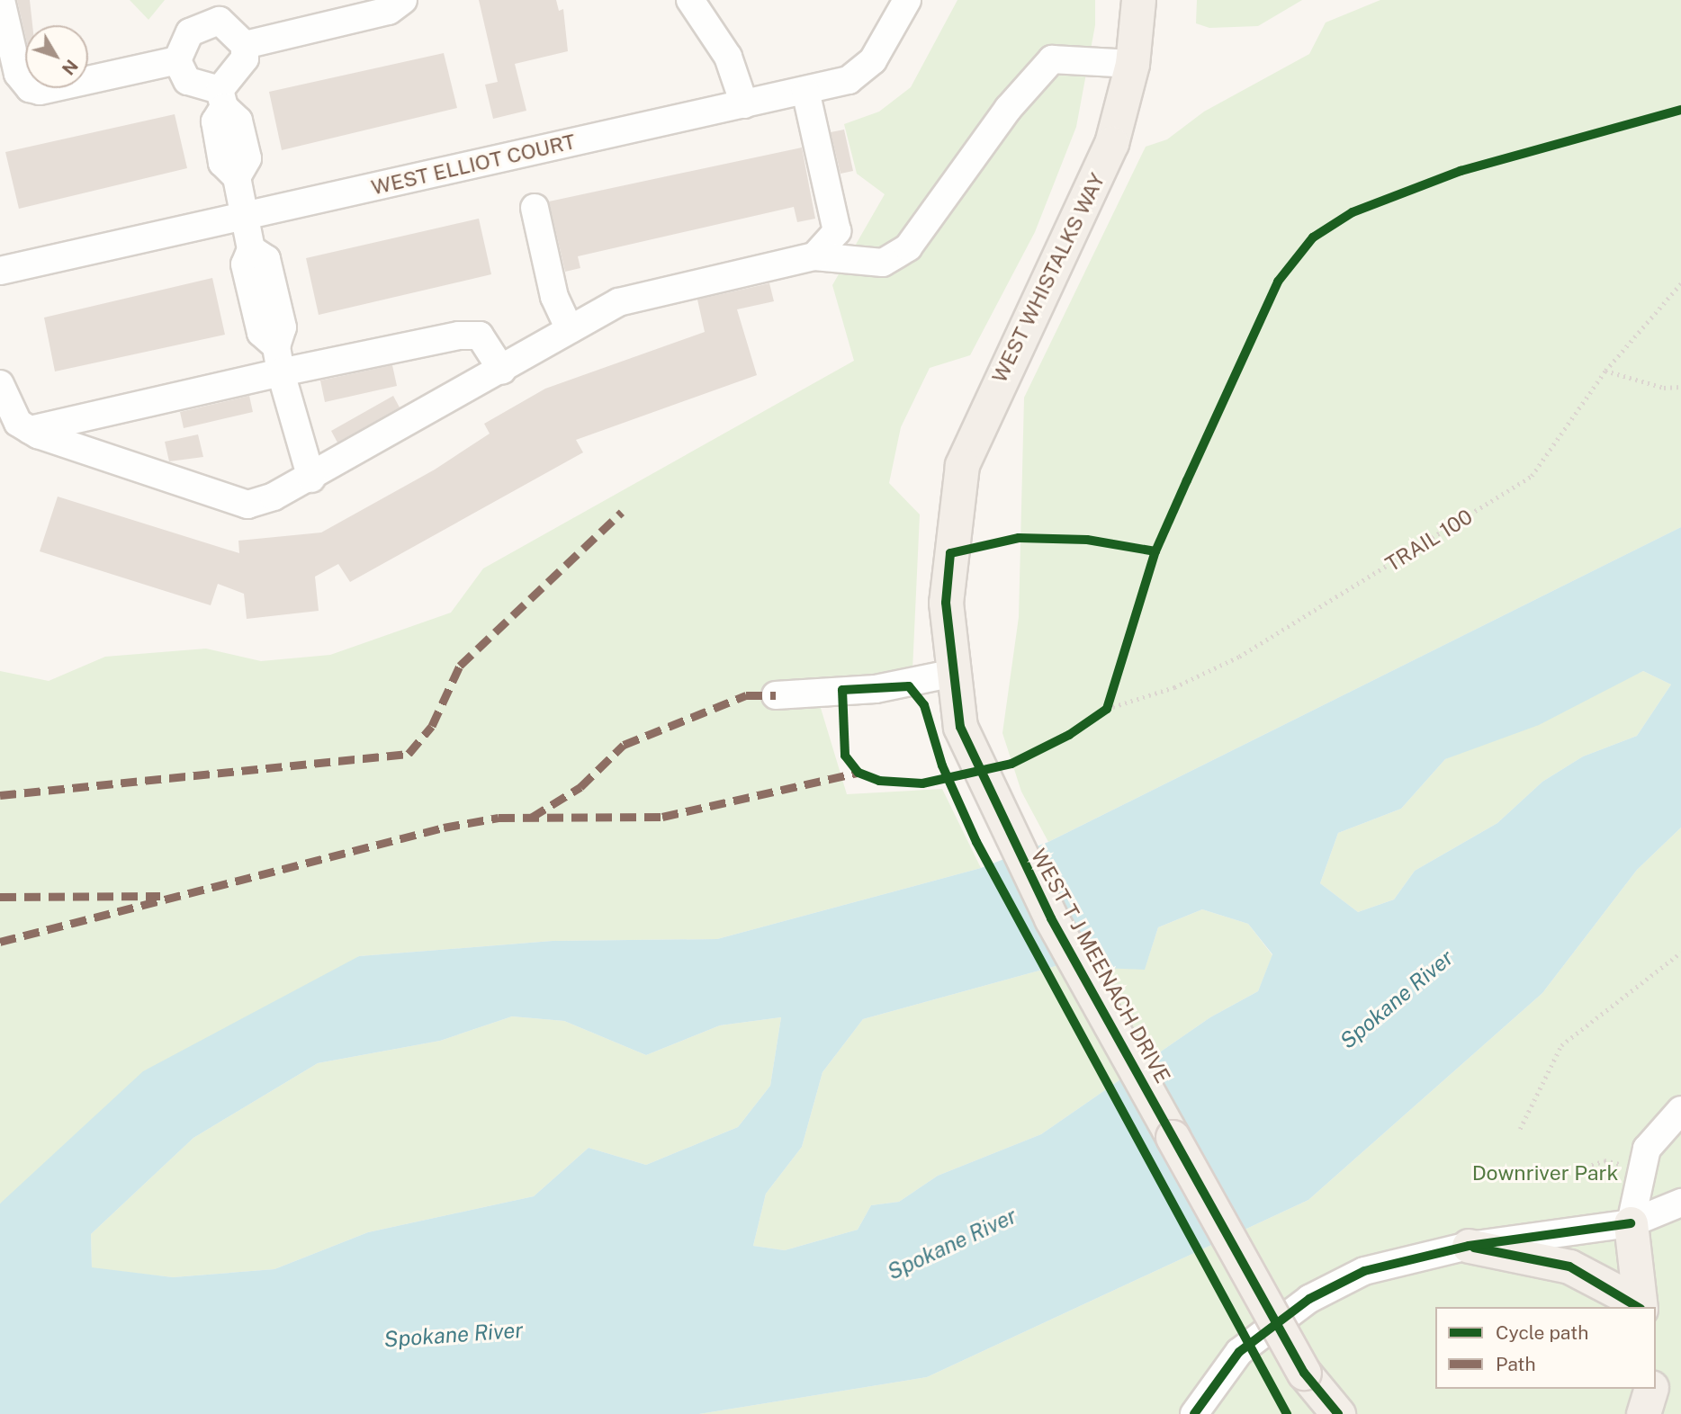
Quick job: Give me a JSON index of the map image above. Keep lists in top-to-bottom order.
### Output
{
  "streets": {
    "main road": ["WEST WHISTALKS WAY", "WEST T J MEENACH DRIVE"],
    "street": ["WEST ELLIOT COURT"],
    "path": ["TRAIL 100"]
  },
  "crossings": [
    ["WEST WHISTALKS WAY", "WEST T J MEENACH DRIVE"]
  ],
  "water": ["Spokane River"],
  "parks": ["Downriver Park"],
  "legend": ["Cycle path", "Path"],
  "north": "bottom right"
}
